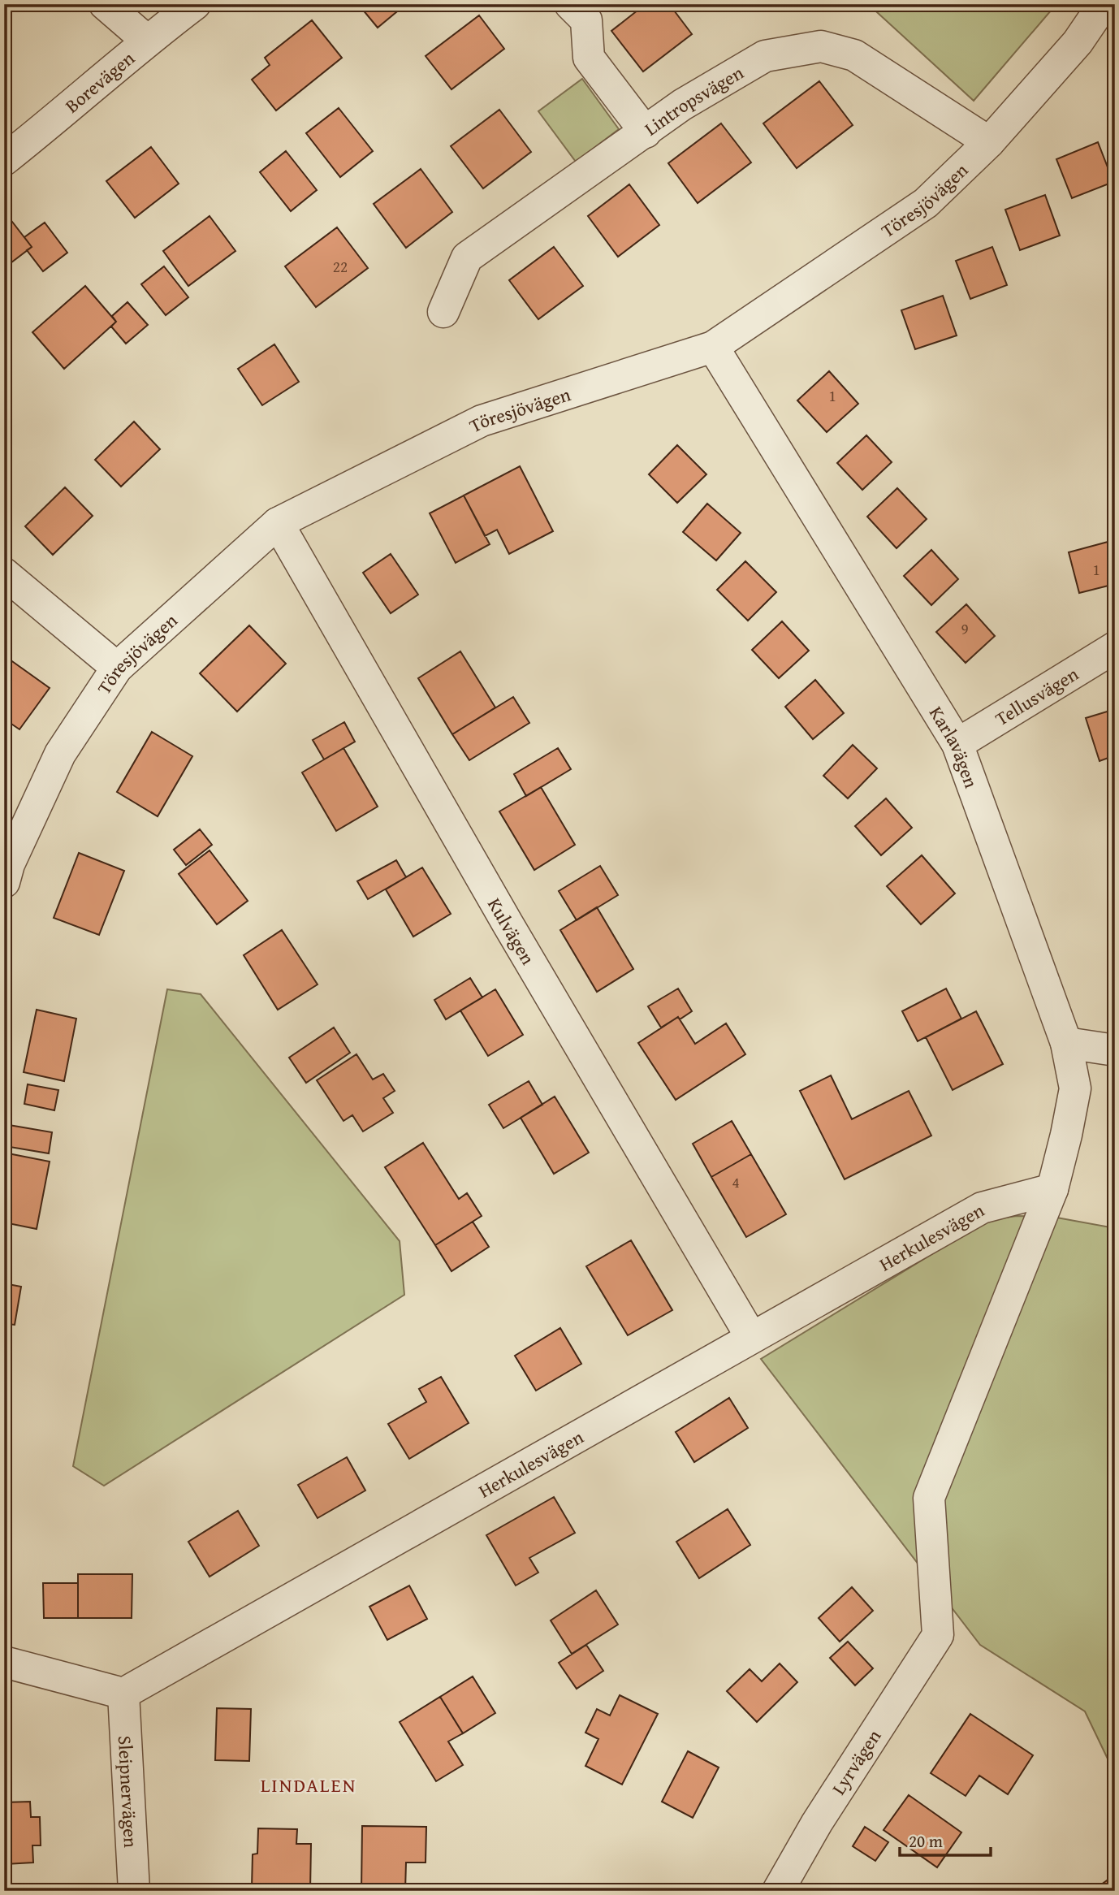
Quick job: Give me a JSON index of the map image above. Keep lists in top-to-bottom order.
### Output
{
  "streets": {
    "street": [
      "Borevägen",
      "Lintropsvägen",
      "Töresjövägen",
      "Tellusvägen",
      "Karlavägen",
      "Kulvägen",
      "Herkulesvägen",
      "Lyrvägen",
      "Sleipnervägen"
    ]
  },
  "crossings": [
    ["Lintropsvägen", "Töresjövägen"],
    ["Töresjövägen", "Karlavägen"],
    ["Töresjövägen", "Kulvägen"],
    ["Tellusvägen", "Karlavägen"],
    ["Karlavägen", "Herkulesvägen"],
    ["Karlavägen", "Lyrvägen"],
    ["Kulvägen", "Herkulesvägen"],
    ["Herkulesvägen", "Sleipnervägen"]
  ],
  "districts": ["LINDALEN"],
  "house_numbers": [
    "22",
    "1",
    "1",
    "9",
    "4"
  ],
  "scale_bar": "20 m"
}
